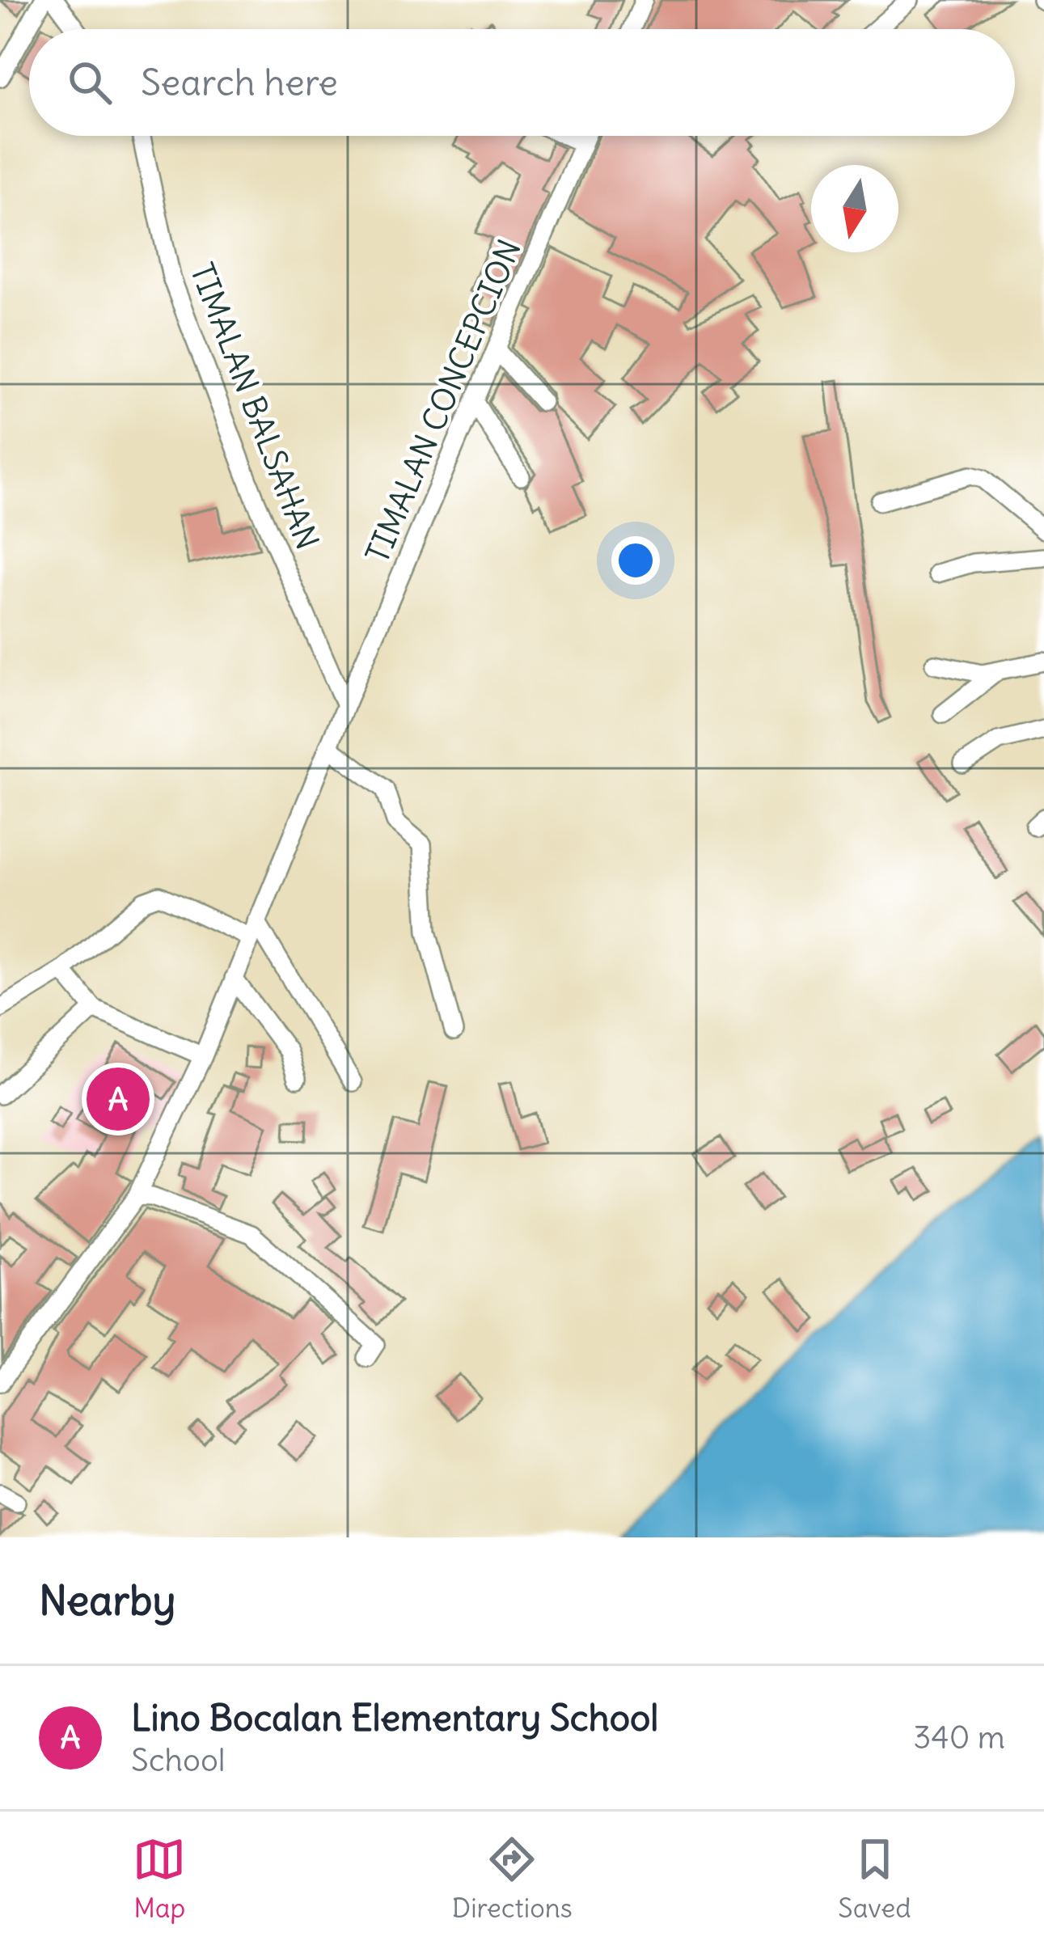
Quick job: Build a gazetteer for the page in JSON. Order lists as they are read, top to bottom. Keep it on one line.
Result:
{"streets":{"street":["TIMALAN CONCEPCION","TIMALAN BALSAHAN"]},"crossings":[["TIMALAN CONCEPCION","TIMALAN BALSAHAN"]],"north":"bottom","page":{"search":"Search here","pins":"A","heading":"Nearby","list":[{"mark":"A","name":"Lino Bocalan Elementary School","note":"School","value":"340 m"}],"nav":["Map","Directions","Saved"]}}
